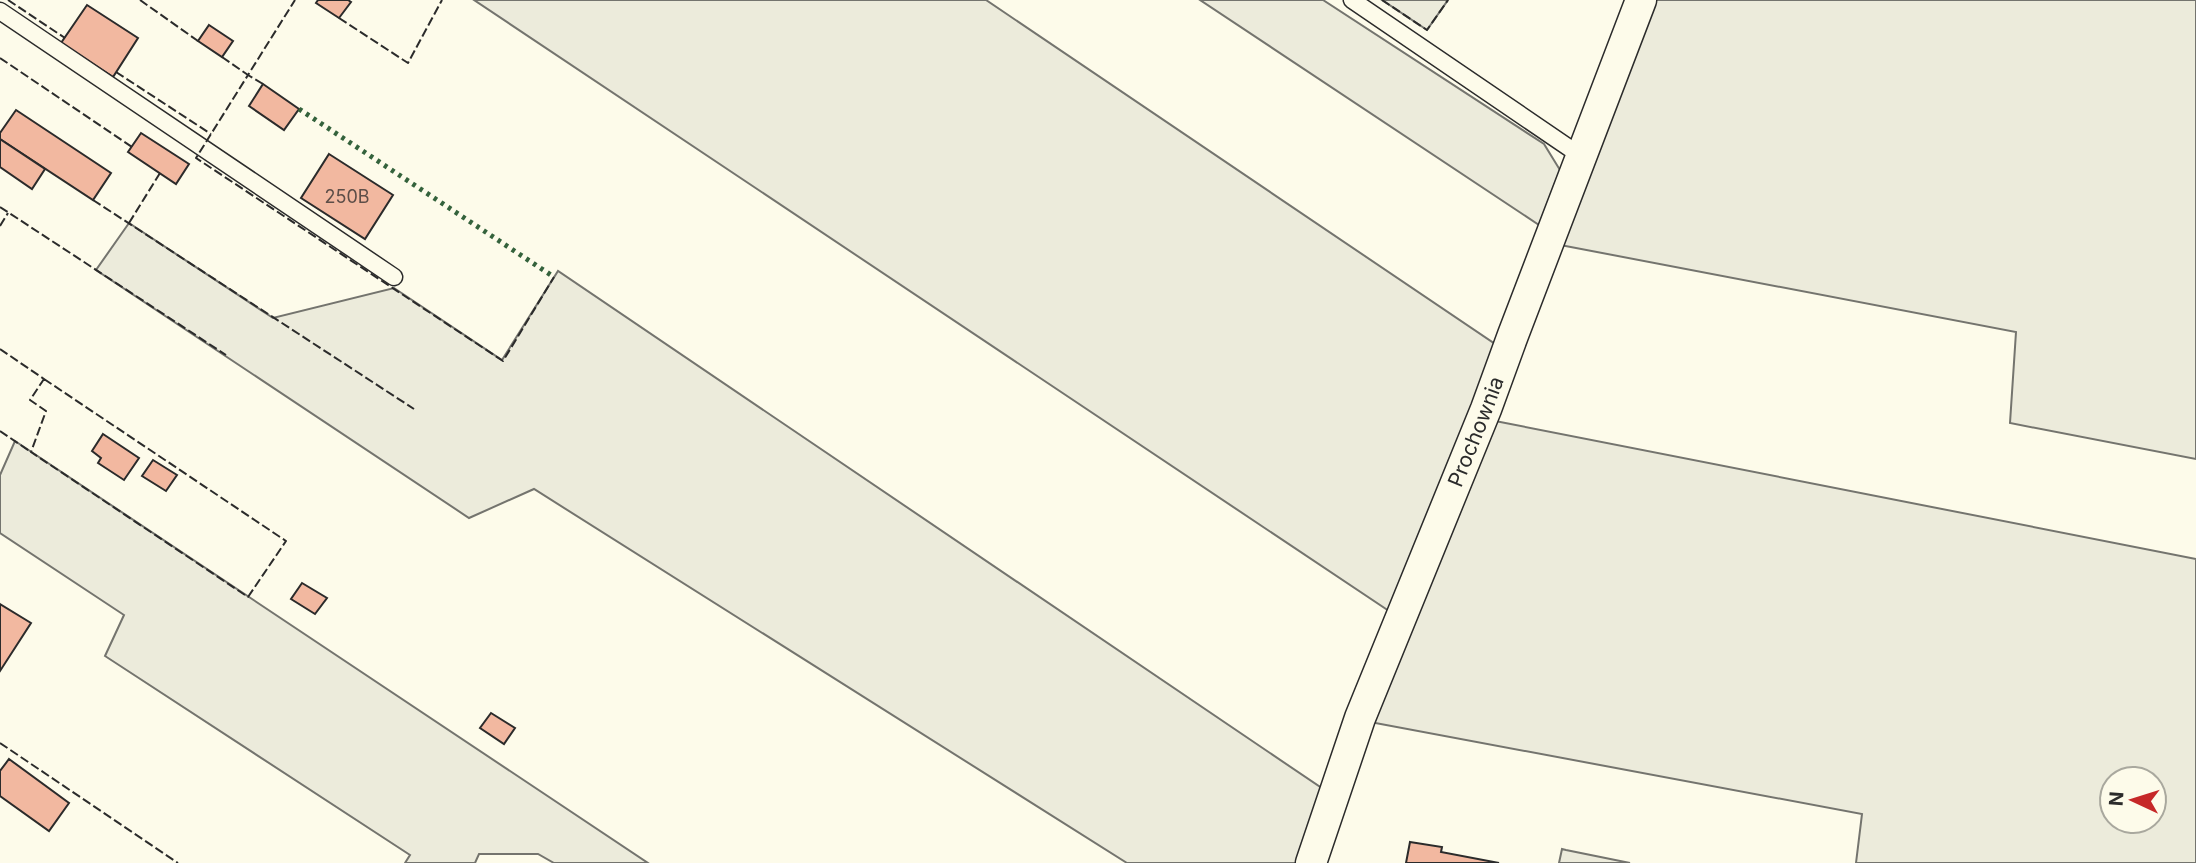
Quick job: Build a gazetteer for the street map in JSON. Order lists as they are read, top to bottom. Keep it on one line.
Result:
{"streets":{"street":["Prochownia"]},"house_numbers":["250B"],"north":"left"}
